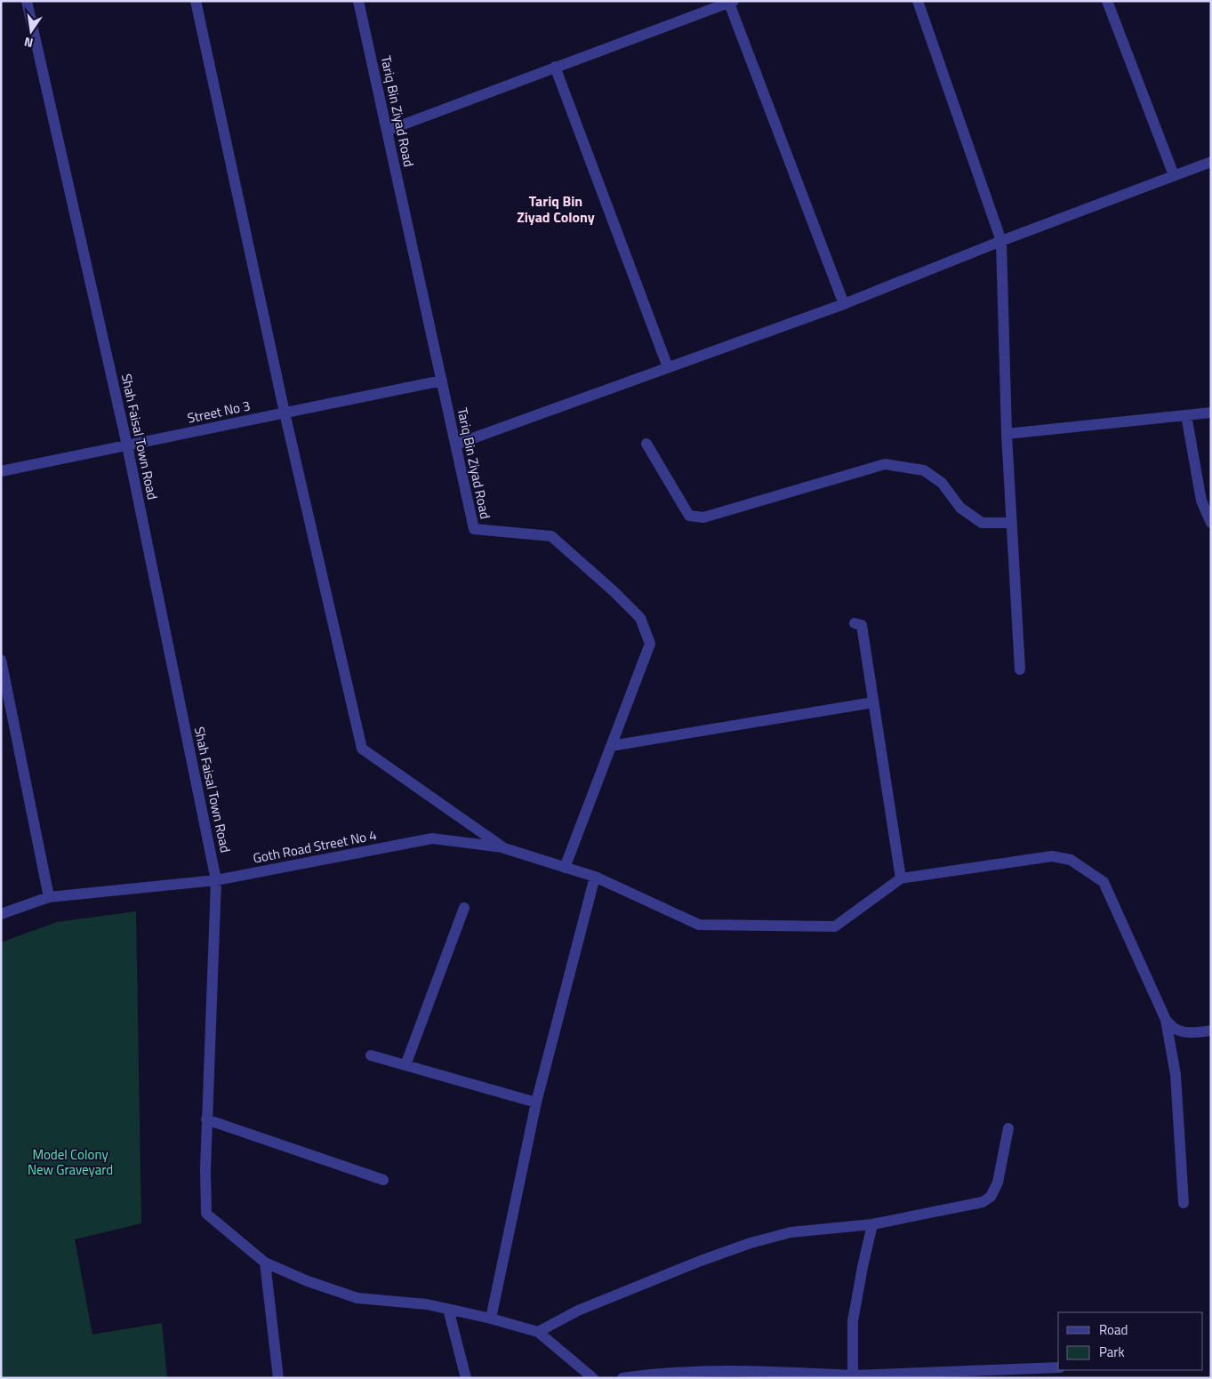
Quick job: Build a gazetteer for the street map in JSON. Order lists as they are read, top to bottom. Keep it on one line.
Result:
{"streets":{"street":["Tariq Bin Ziyad Road","Street No 3","Shah Faisal Town Road","Goth Road Street No 4"]},"crossings":[["Tariq Bin Ziyad Road","Street No 3"],["Street No 3","Shah Faisal Town Road"],["Shah Faisal Town Road","Goth Road Street No 4"]],"districts":["Tariq Bin Ziyad Colony"],"parks":["Model Colony New Graveyard"],"legend":["Road","Park"],"north":"bottom"}
